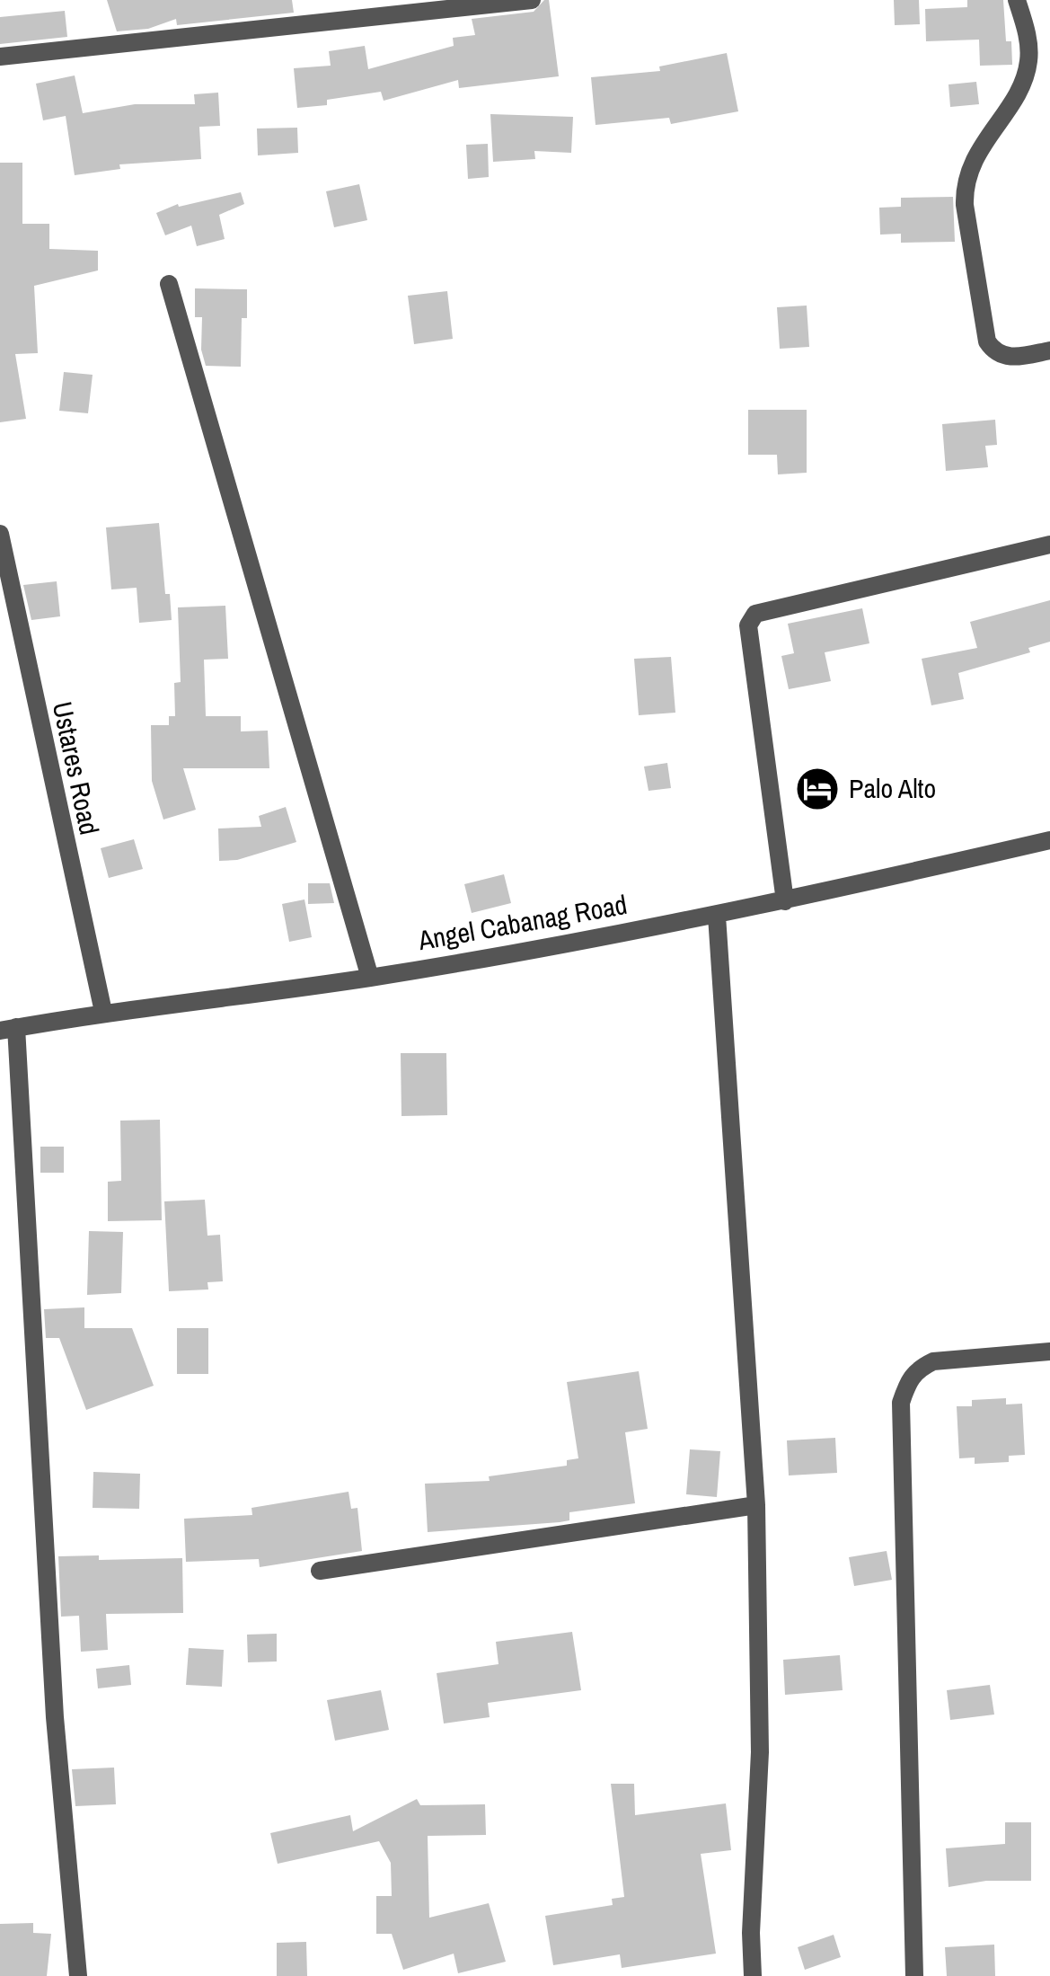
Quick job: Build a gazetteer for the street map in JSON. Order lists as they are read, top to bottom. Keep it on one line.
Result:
{"streets":{"street":["Ustares Road","Angel Cabanag Road"]},"crossings":[["Ustares Road","Angel Cabanag Road"]],"places":{"hotel":["Palo Alto"]}}
